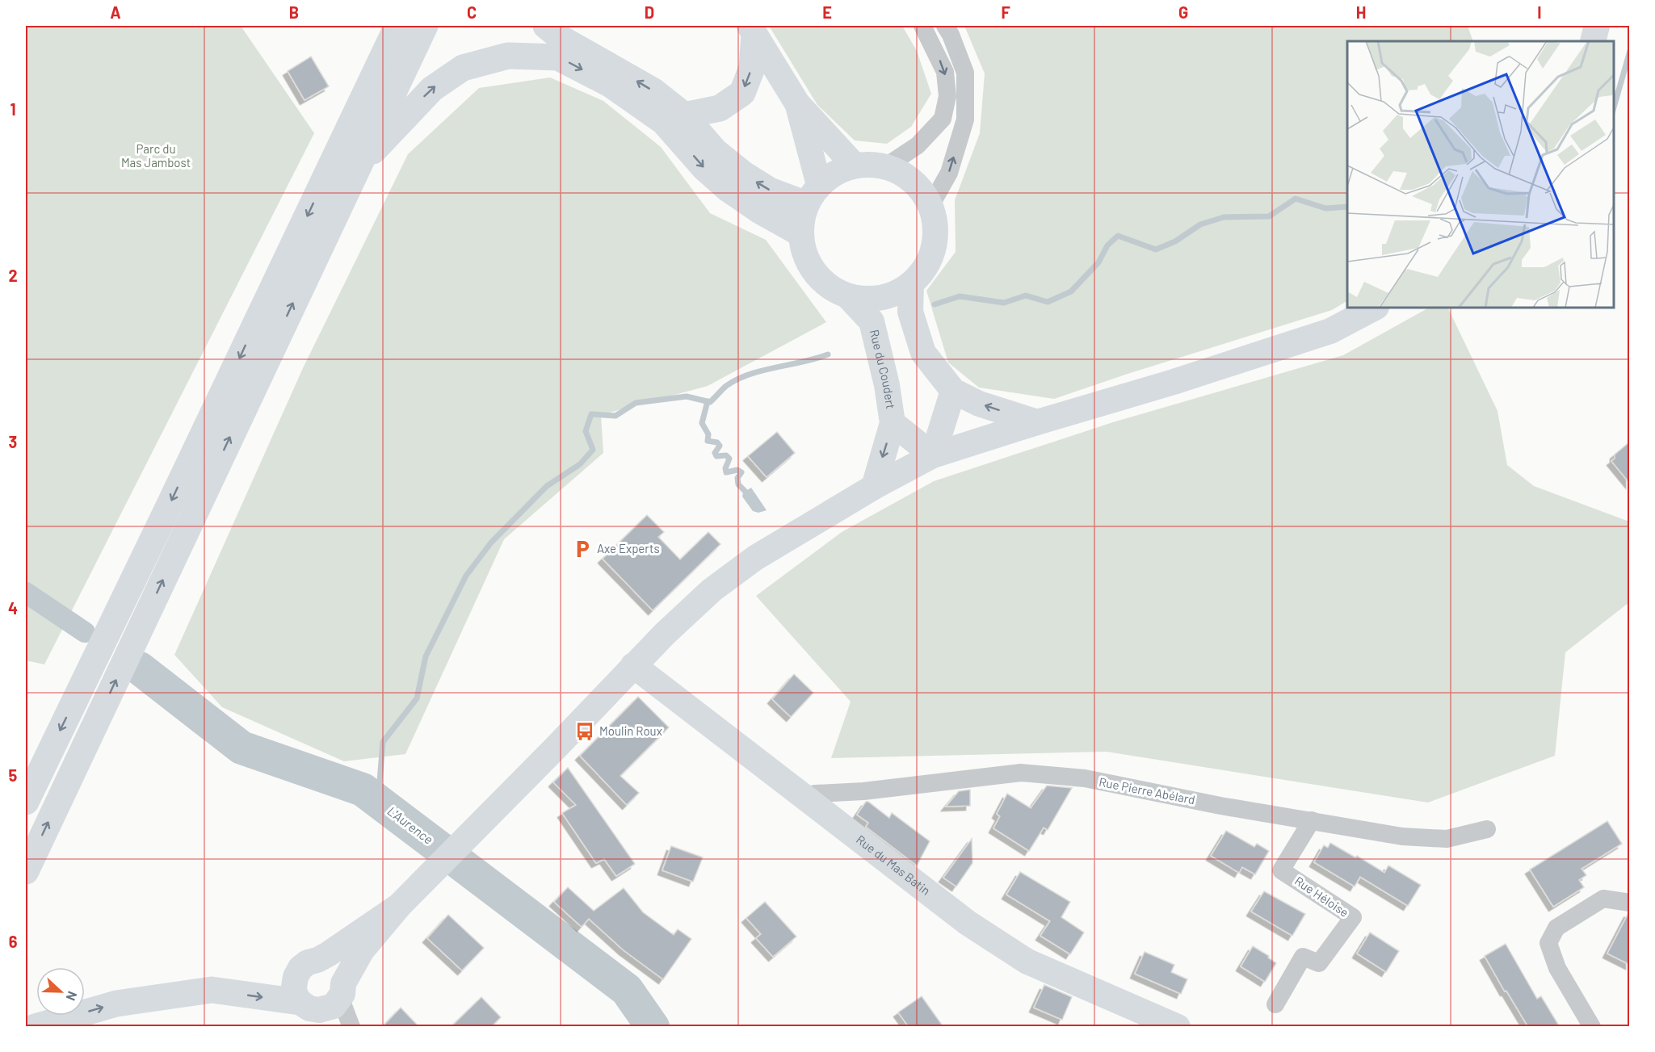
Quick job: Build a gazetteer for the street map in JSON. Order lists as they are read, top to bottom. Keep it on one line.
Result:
{"streets":{"street":["Rue du Coudert","Rue Pierre Abélard","Rue du Mas Batin","Rue Héloise"]},"crossings":[["Rue Pierre Abélard","Rue du Mas Batin"],["Rue Pierre Abélard","Rue Héloise"]],"water":["L'Aurence"],"parks":["Parc du Mas Jambost"],"places":{"parking":["Axe Experts"],"bus stop":["Moulin Roux"]},"north":"right","grid":{"columns":["A","B","C","D","E","F","G","H","I"],"rows":["1","2","3","4","5","6"]}}
